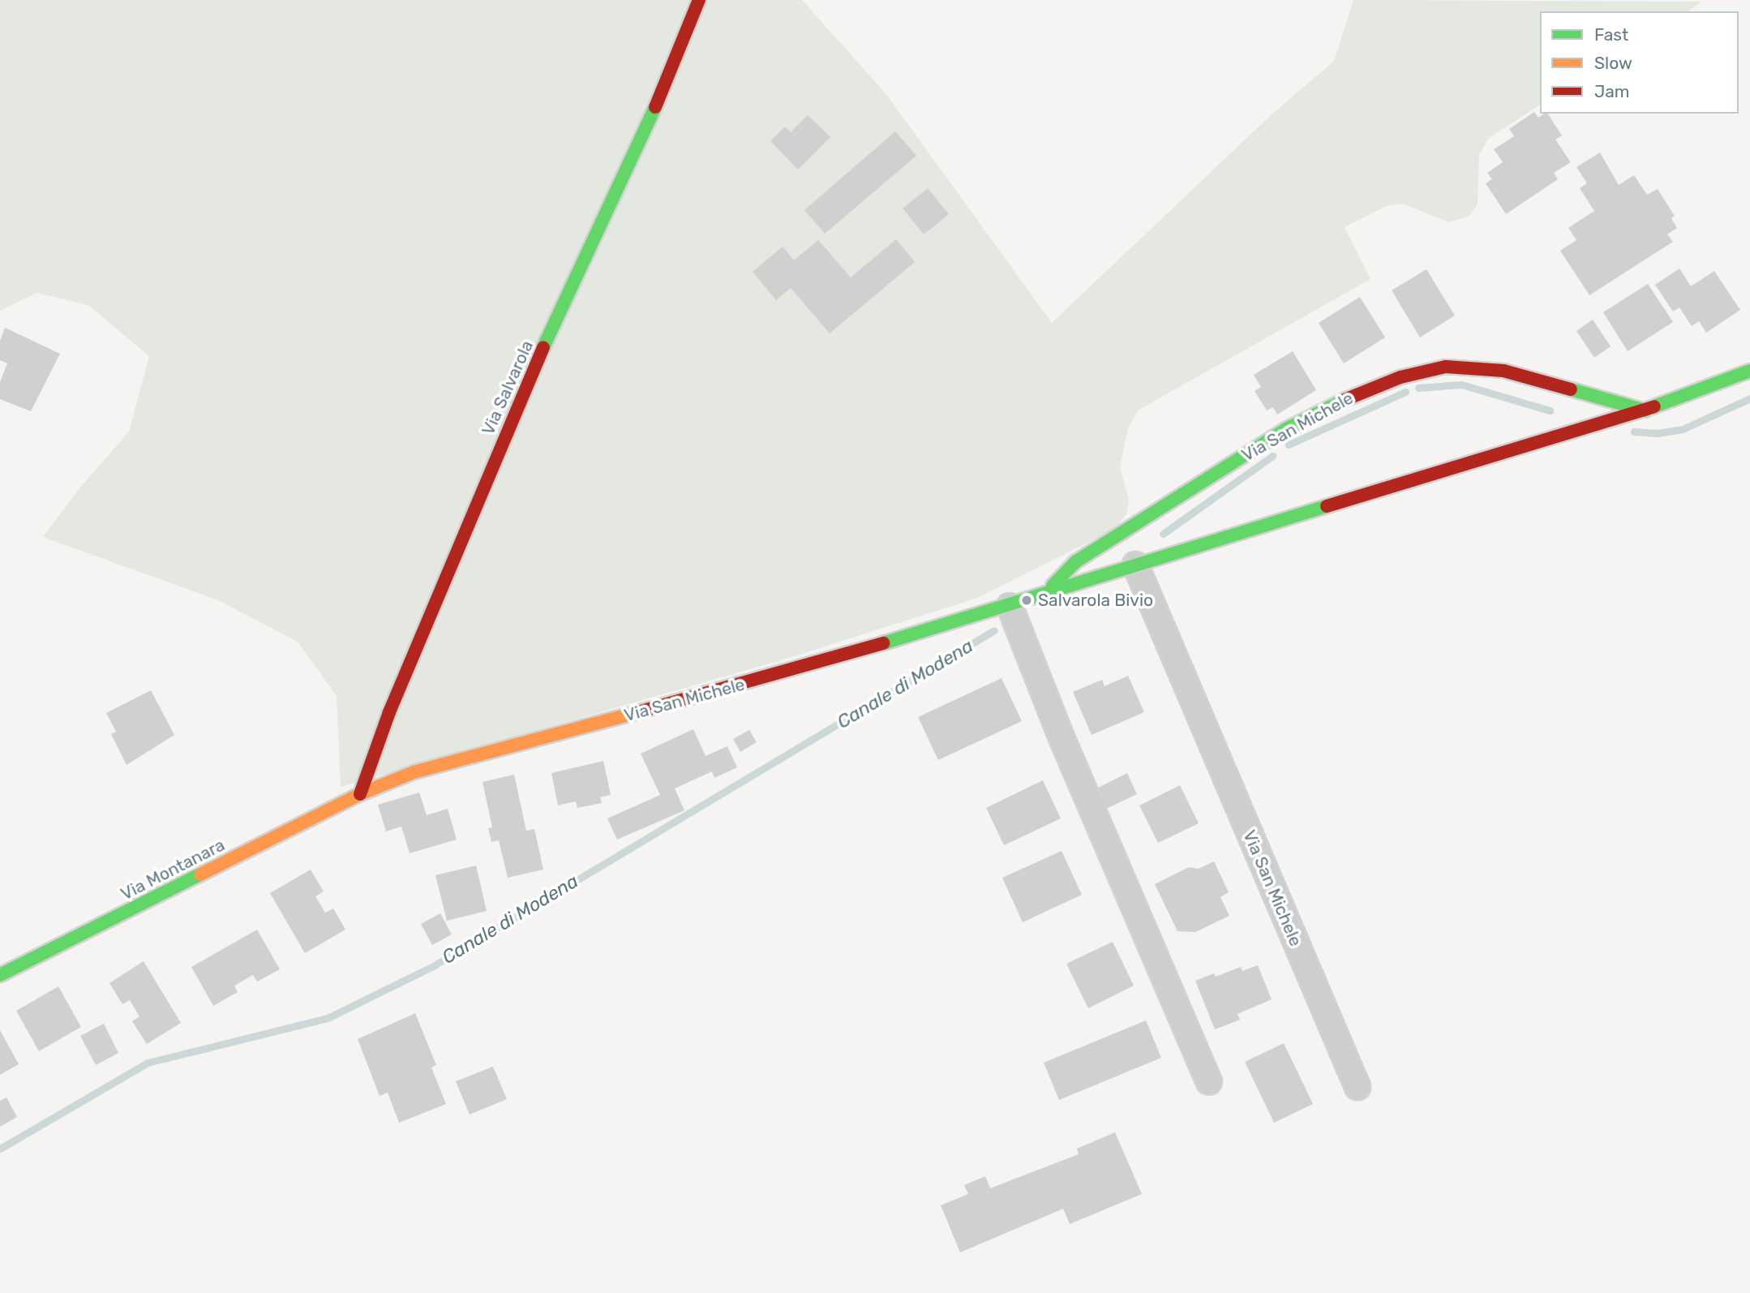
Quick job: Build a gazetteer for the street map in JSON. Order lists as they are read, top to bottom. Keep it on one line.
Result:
{"streets":{"main road":["Via Salvarola","Via San Michele","Via Montanara"]},"crossings":[["Via Salvarola","Via San Michele"],["Via Salvarola","Via Montanara"],["Via San Michele","Via Montanara"]],"water":["Canale di Modena"],"places":["Salvarola Bivio"],"legend":["Fast","Slow","Jam"]}
